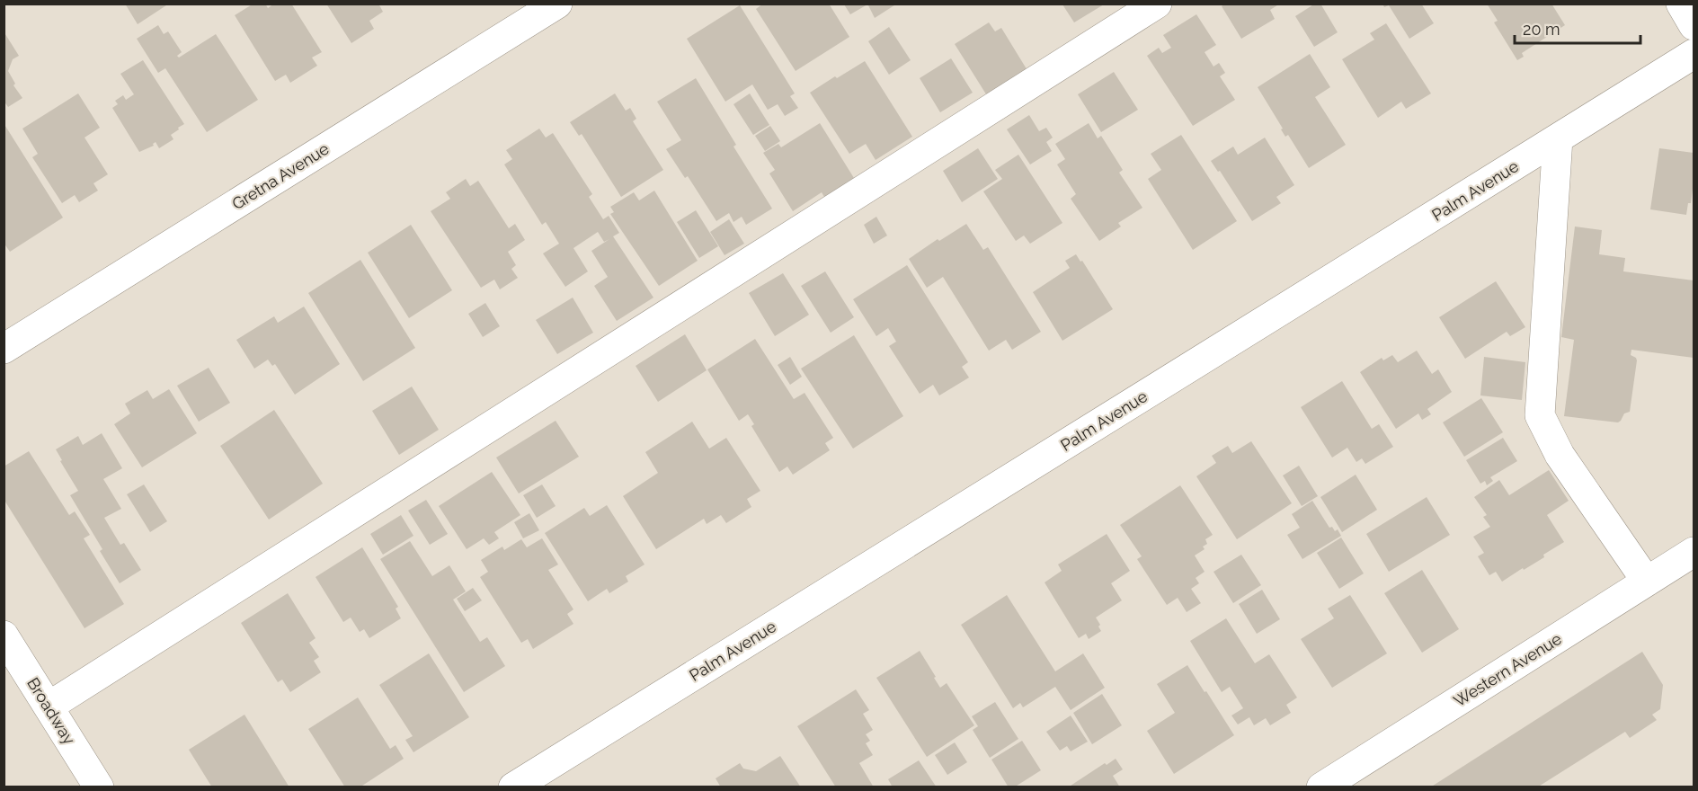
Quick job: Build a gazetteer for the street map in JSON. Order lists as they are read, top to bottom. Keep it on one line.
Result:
{"streets":{"street":["Gretna Avenue","Palm Avenue","Western Avenue","Broadway"]},"scale_bar":"20 m"}
